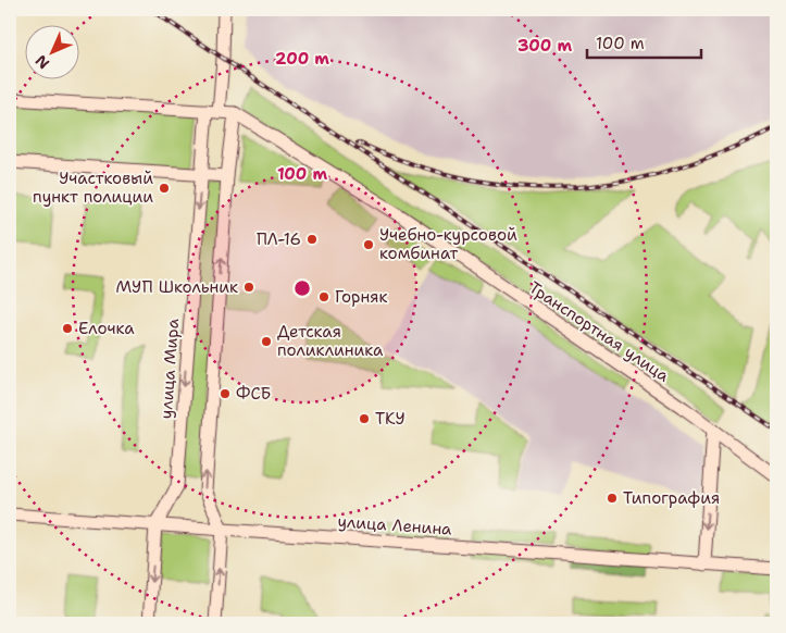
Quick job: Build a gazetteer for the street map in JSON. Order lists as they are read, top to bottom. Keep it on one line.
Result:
{"streets":{"main road":["Транспортная улица","улица Мира","улица Ленина"]},"crossings":[["улица Мира","улица Ленина"]],"places":["Участковый пункт полиции","ПЛ-16","Учебно-курсовой комбинат","МУП Школьник","Горняк","Елочка","Детская поликлиника","ФСБ","ТКУ","Типография"],"scale_bar":"100 m","north":"bottom left","rings":["300 m","200 m","100 m"]}
